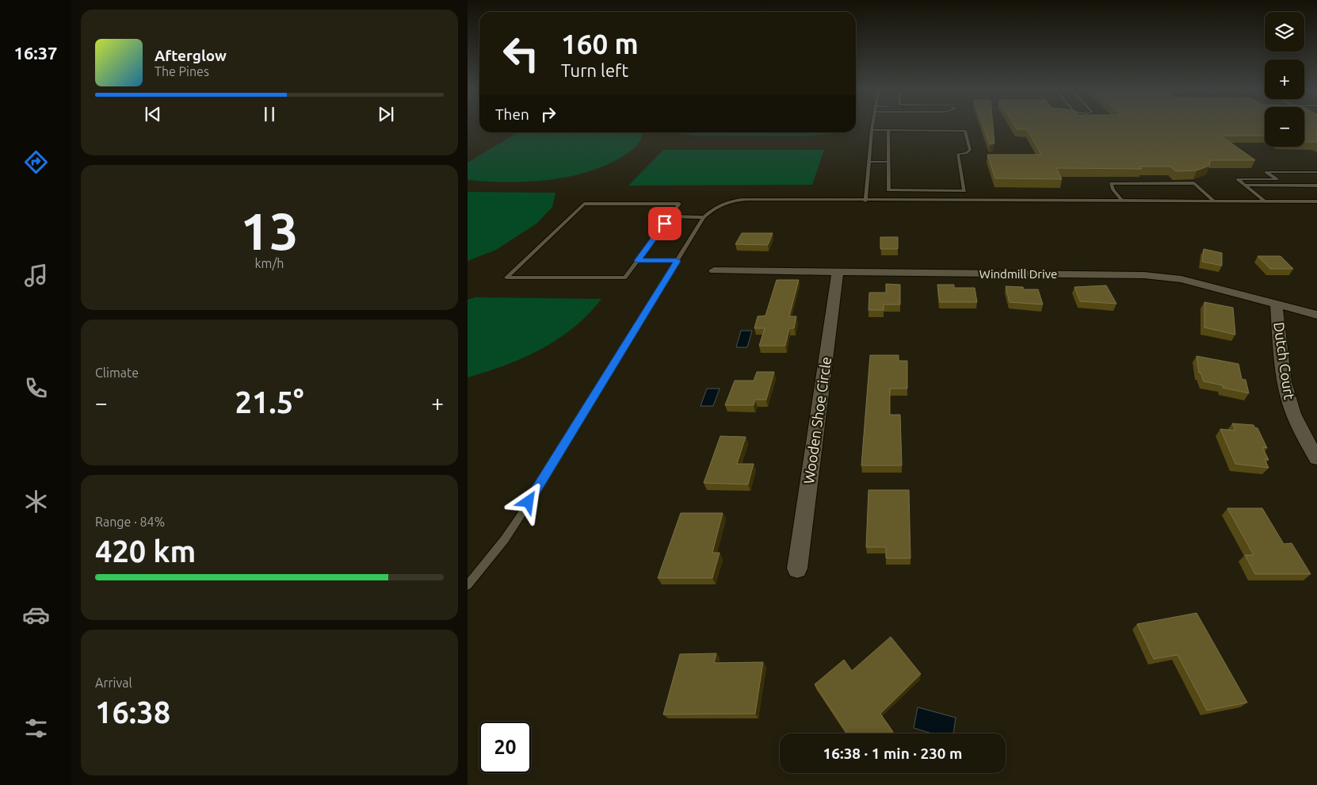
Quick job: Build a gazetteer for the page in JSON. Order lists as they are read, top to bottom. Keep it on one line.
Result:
{"streets":{"street":["Windmill Drive","Dutch Court","Wooden Shoe Circle"]},"crossings":[["Windmill Drive","Dutch Court"],["Windmill Drive","Wooden Shoe Circle"]],"page":{"tabs":"16:37","map_buttons":["+","−"],"turn":["160 m","Turn left"],"song":["Afterglow","The Pines"],"then":"Then","tile":[["13","km/h"],"Climate",["Range · 84%","420 km"],["Arrival","16:38"]],"heat":["−","21.5°","+"],"limit":"20","trip":"16:38 · 1 min · 230 m"}}
